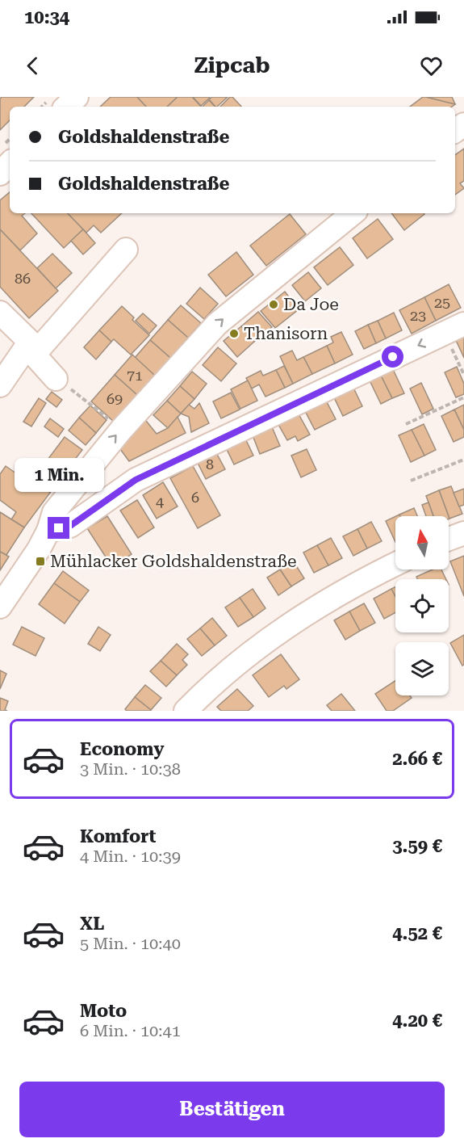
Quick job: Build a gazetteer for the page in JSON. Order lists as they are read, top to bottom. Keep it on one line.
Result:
{"places":{"other":["Da Joe","Thanisorn"],"transit":["Mühlacker Goldshaldenstraße"]},"house_numbers":["86","25","23","71","69","8","6","4"],"north":"top","page":{"status":"10:34","header":"Zipcab","banner":["Goldshaldenstraße","Goldshaldenstraße"],"bubble":"1 Min.","list":[{"name":"Economy","note":"3 Min. · 10:38","value":"2.66 €"},{"name":"Komfort","note":"4 Min. · 10:39","value":"3.59 €"},{"name":"XL","note":"5 Min. · 10:40","value":"4.52 €"},{"name":"Moto","note":"6 Min. · 10:41","value":"4.20 €"}],"buttons":"Bestätigen"}}
